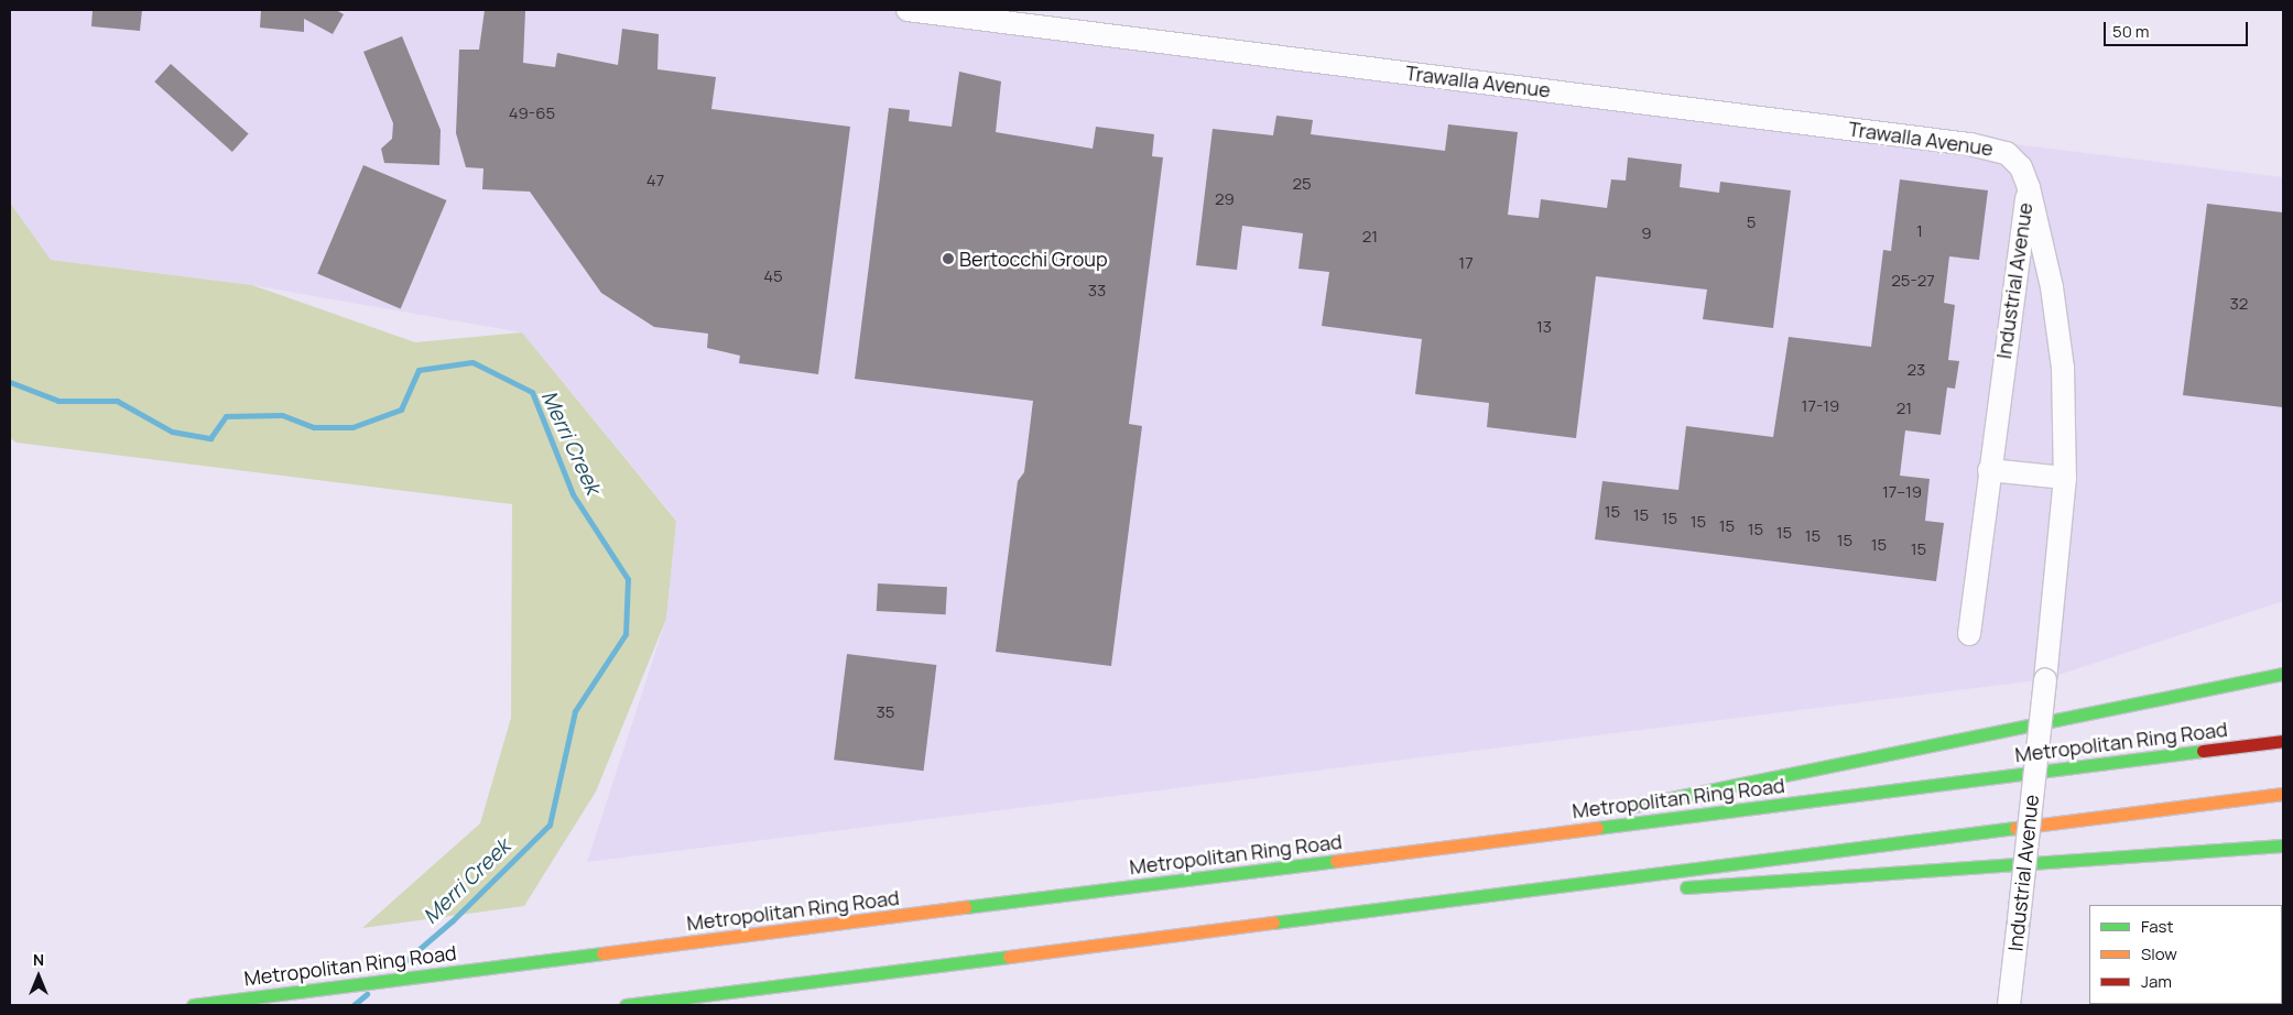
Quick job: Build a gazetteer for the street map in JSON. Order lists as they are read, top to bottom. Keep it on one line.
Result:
{"streets":{"highway":["Metropolitan Ring Road"],"street":["Trawalla Avenue","Industrial Avenue"]},"crossings":[["Trawalla Avenue","Industrial Avenue"]],"water":["Merri Creek"],"places":["Bertocchi Group"],"house_numbers":["49-65","47","25","29","5","1","9","21","17","45","25-27","33","32","13","23","17-19","21","17–19","15","15","15","15","15","15","15","15","15","15","15","35"],"legend":["Fast","Slow","Jam"],"scale_bar":"50 m","north":"top"}
